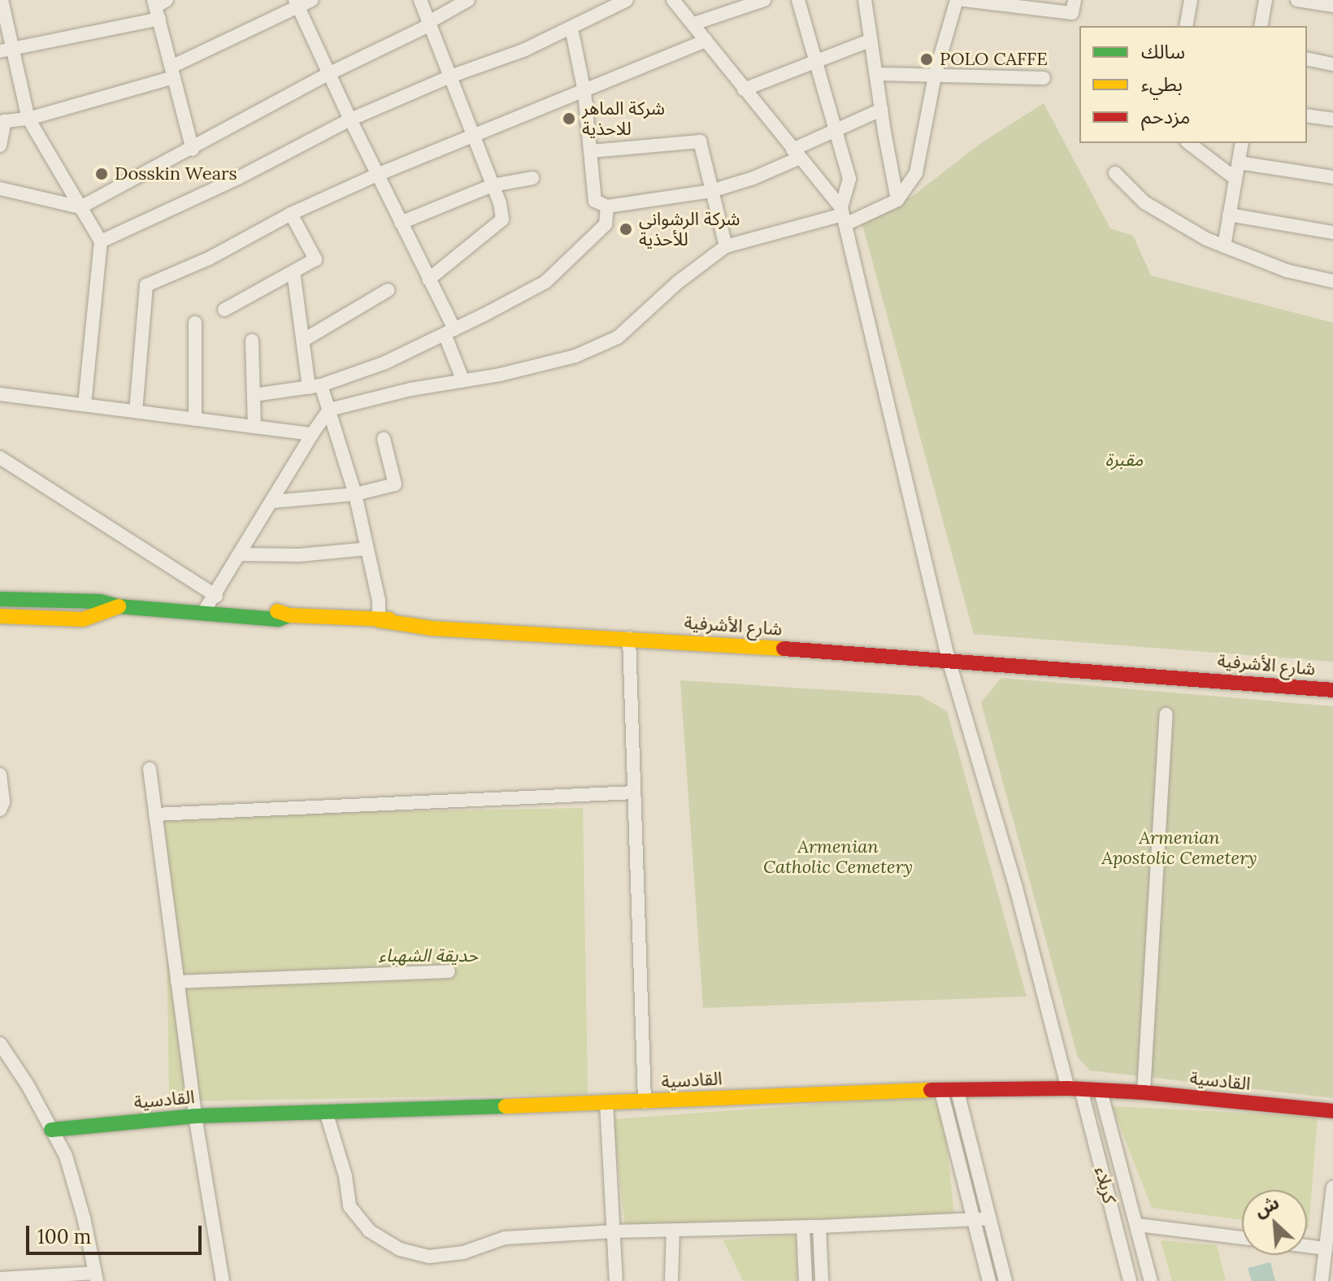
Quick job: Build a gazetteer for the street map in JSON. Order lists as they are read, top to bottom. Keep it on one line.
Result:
{"streets":{"street":["شارع الأشرفية","القادسية","كربلاء"]},"crossings":[["شارع الأشرفية","كربلاء"],["القادسية","كربلاء"]],"parks":["مقبرة","Armenian Apostolic Cemetery","Armenian Catholic Cemetery","حديقة الشهباء"],"places":["POLO CAFFE","شركة الماهر للاحذية","Dosskin Wears","شركة الرشواني للأحذية"],"legend":["سالك","بطيء","مزدحم"],"scale_bar":"100 m","north":"top left"}
